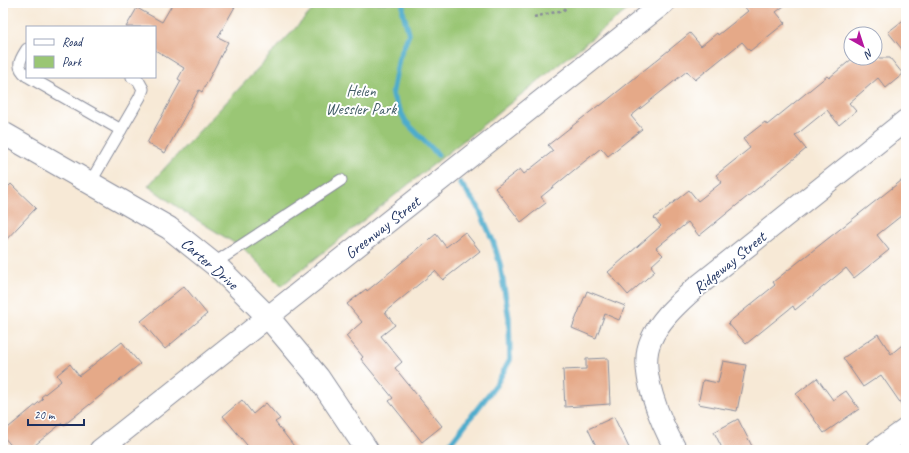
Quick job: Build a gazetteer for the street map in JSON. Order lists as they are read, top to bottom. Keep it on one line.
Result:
{"streets":{"street":["Greenway Street","Ridgeway Street","Carter Drive"]},"crossings":[["Greenway Street","Carter Drive"]],"parks":["Helen Wessler Park"],"legend":["Road","Park"],"scale_bar":"20 m","north":"bottom right"}
